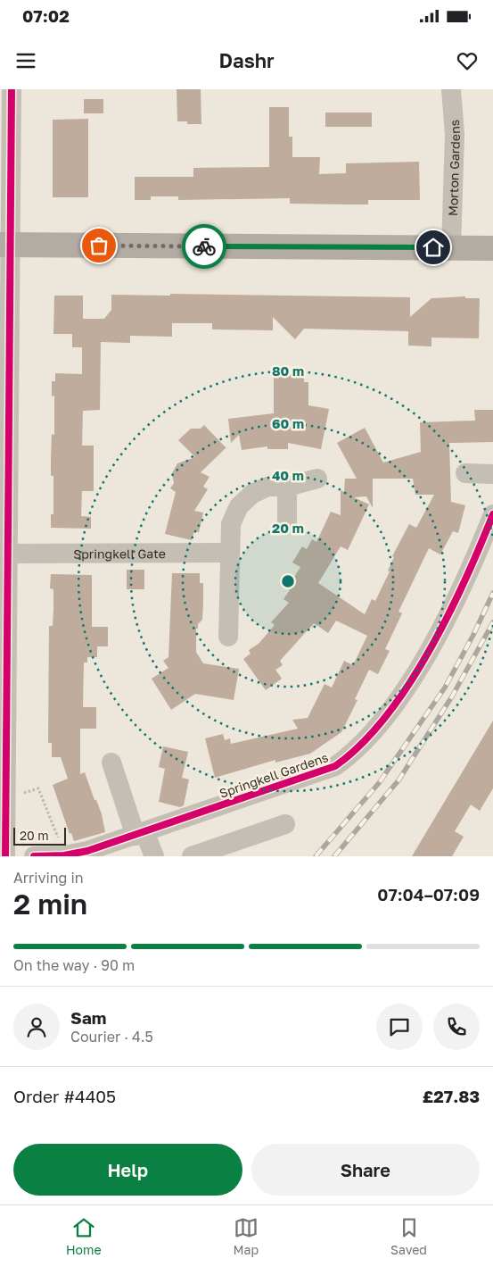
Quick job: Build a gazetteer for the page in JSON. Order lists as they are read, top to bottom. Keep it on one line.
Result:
{"streets":{"street":["Morton Gardens","Springkell Gate","Springkell Gardens"]},"scale_bar":"20 m","page":{"status":"07:02","header":"Dashr","scale":"20 m","heading":["2 min","Arriving in","07:04–07:09"],"panel":["Sam","Courier · 4.5","Order #4405","£27.83"],"bar":"On the way · 90 m","buttons":["Help","Share"],"tabs":["Home","Map","Saved"]},"rings":["80 m","60 m","40 m","20 m"]}
